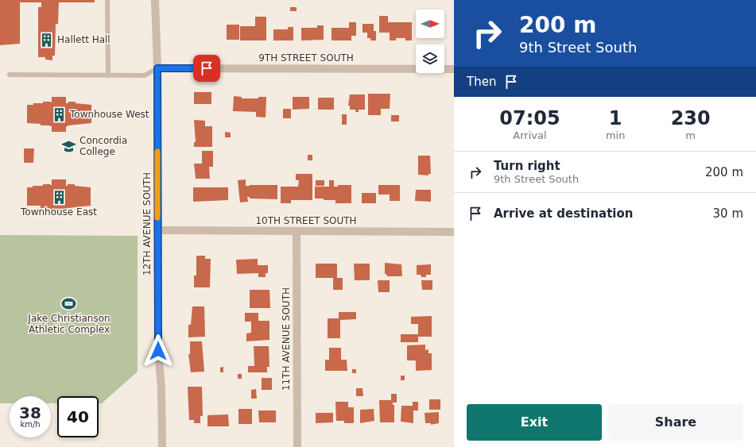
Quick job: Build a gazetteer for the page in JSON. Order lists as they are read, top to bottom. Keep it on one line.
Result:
{"streets":{"street":["9TH STREET SOUTH","10TH STREET SOUTH","12TH AVENUE SOUTH","11TH AVENUE SOUTH"]},"crossings":[["9TH STREET SOUTH","12TH AVENUE SOUTH"],["10TH STREET SOUTH","12TH AVENUE SOUTH"],["10TH STREET SOUTH","11TH AVENUE SOUTH"]],"places":{"building":["Hallett Hall","Townhouse West","Townhouse East"],"school or university":["Concordia College"],"sports":["Jake Christianson Athletic Complex"]},"north":"right","page":{"turn":["200 m","9th Street South"],"then":"Then","eta":["07:05","Arrival","1","min","230","m"],"list":[{"name":"Turn right","note":"9th Street South","value":"200 m"},{"name":"Arrive at destination","value":"30 m"}],"speed":"38 km/h","limit":"40","buttons":["Exit","Share"]}}
